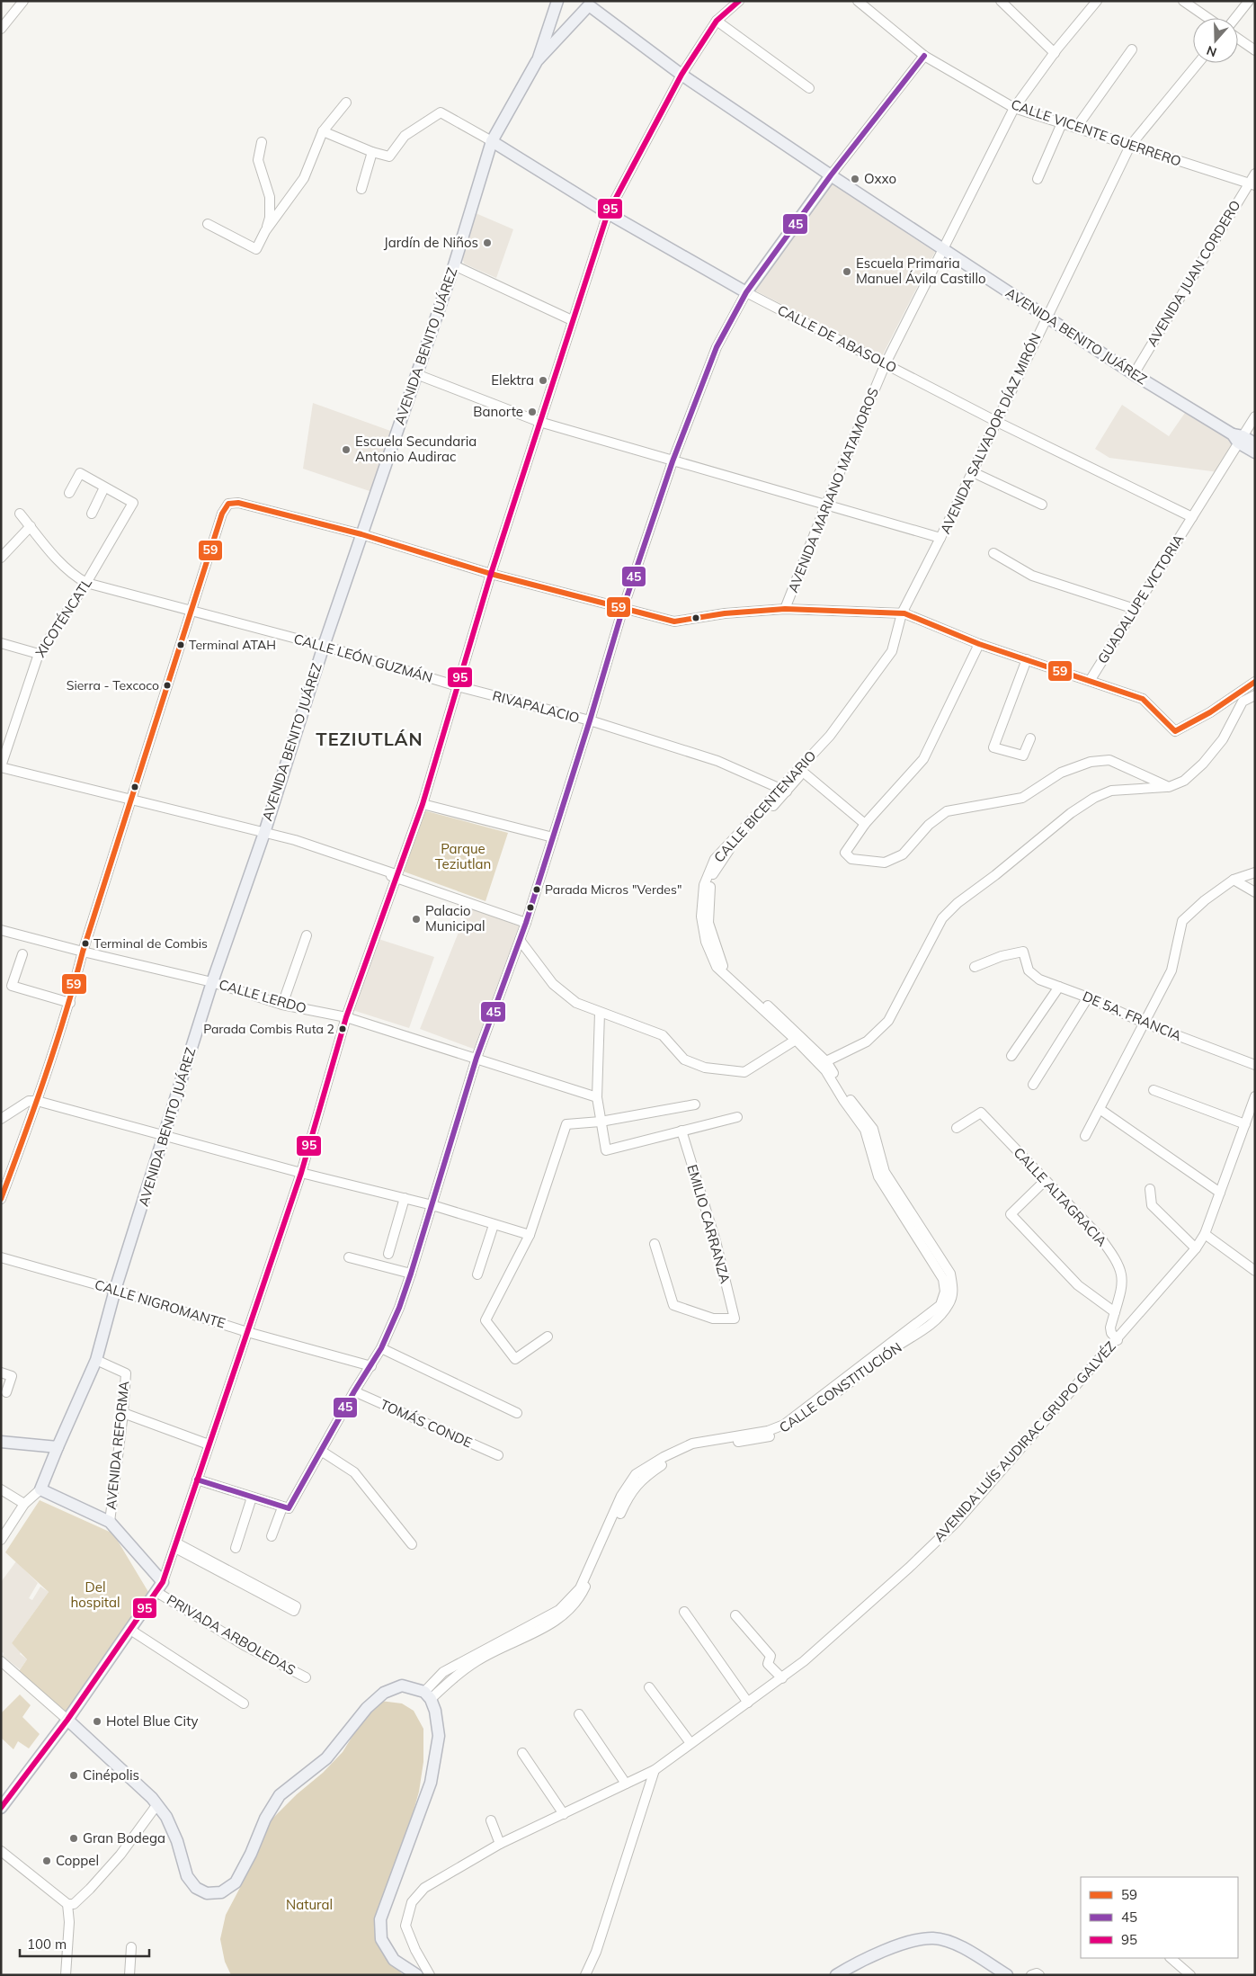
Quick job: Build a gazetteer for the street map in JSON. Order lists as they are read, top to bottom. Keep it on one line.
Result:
{"streets":{"main road":["AVENIDA BENITO JUÁREZ","CALLE DE ABASOLO","AVENIDA REFORMA"],"street":["CALLE VICENTE GUERRERO","AVENIDA JUAN CORDERO","AVENIDA SALVADOR DÍAZ MIRÓN","AVENIDA MARIANO MATAMOROS","GUADALUPE VICTORIA","XICOTÉNCATL","CALLE LEÓN GUZMÁN","RIVAPALACIO","CALLE BICENTENARIO","CALLE LERDO","DE 5A. FRANCIA","CALLE ALTAGRACIA","EMILIO CARRANZA","CALLE NIGROMANTE","CALLE CONSTITUCIÓN","TOMÁS CONDE","AVENIDA LUÍS AUDIRAC GRUPO GALVÉZ","PRIVADA ARBOLEDAS"]},"crossings":[["CALLE VICENTE GUERRERO","AVENIDA JUAN CORDERO"],["CALLE VICENTE GUERRERO","AVENIDA SALVADOR DÍAZ MIRÓN"],["CALLE VICENTE GUERRERO","AVENIDA MARIANO MATAMOROS"],["AVENIDA JUAN CORDERO","AVENIDA BENITO JUÁREZ"],["AVENIDA BENITO JUÁREZ","CALLE DE ABASOLO"],["AVENIDA BENITO JUÁREZ","AVENIDA SALVADOR DÍAZ MIRÓN"],["AVENIDA BENITO JUÁREZ","AVENIDA MARIANO MATAMOROS"],["AVENIDA BENITO JUÁREZ","GUADALUPE VICTORIA"],["AVENIDA BENITO JUÁREZ","CALLE LEÓN GUZMÁN"],["AVENIDA BENITO JUÁREZ","CALLE LERDO"],["AVENIDA BENITO JUÁREZ","CALLE NIGROMANTE"],["AVENIDA BENITO JUÁREZ","AVENIDA REFORMA"],["CALLE DE ABASOLO","AVENIDA SALVADOR DÍAZ MIRÓN"],["CALLE DE ABASOLO","AVENIDA MARIANO MATAMOROS"],["CALLE DE ABASOLO","GUADALUPE VICTORIA"],["AVENIDA SALVADOR DÍAZ MIRÓN","CALLE BICENTENARIO"],["XICOTÉNCATL","CALLE LEÓN GUZMÁN"],["CALLE LEÓN GUZMÁN","RIVAPALACIO"],["RIVAPALACIO","CALLE BICENTENARIO"],["CALLE BICENTENARIO","CALLE CONSTITUCIÓN"],["CALLE ALTAGRACIA","AVENIDA LUÍS AUDIRAC GRUPO GALVÉZ"]],"districts":["TEZIUTLÁN"],"parks":["Parque Teziutlan","Del hospital","Natural"],"places":["Oxxo","Jardín de Niños","Escuela Primaria Manuel Ávila Castillo","Elektra","Banorte","Escuela Secundaria Antonio Audirac","Terminal ATAH","Sierra - Texcoco","Parada Micros \"Verdes\"","Palacio Municipal","Terminal de Combis","Parada Combis Ruta 2","Hotel Blue City","Cinépolis","Gran Bodega","Coppel"],"lines":["transit line 95","transit line 45","transit line 59"],"legend":["59","45","95"],"scale_bar":"100 m","north":"bottom"}
